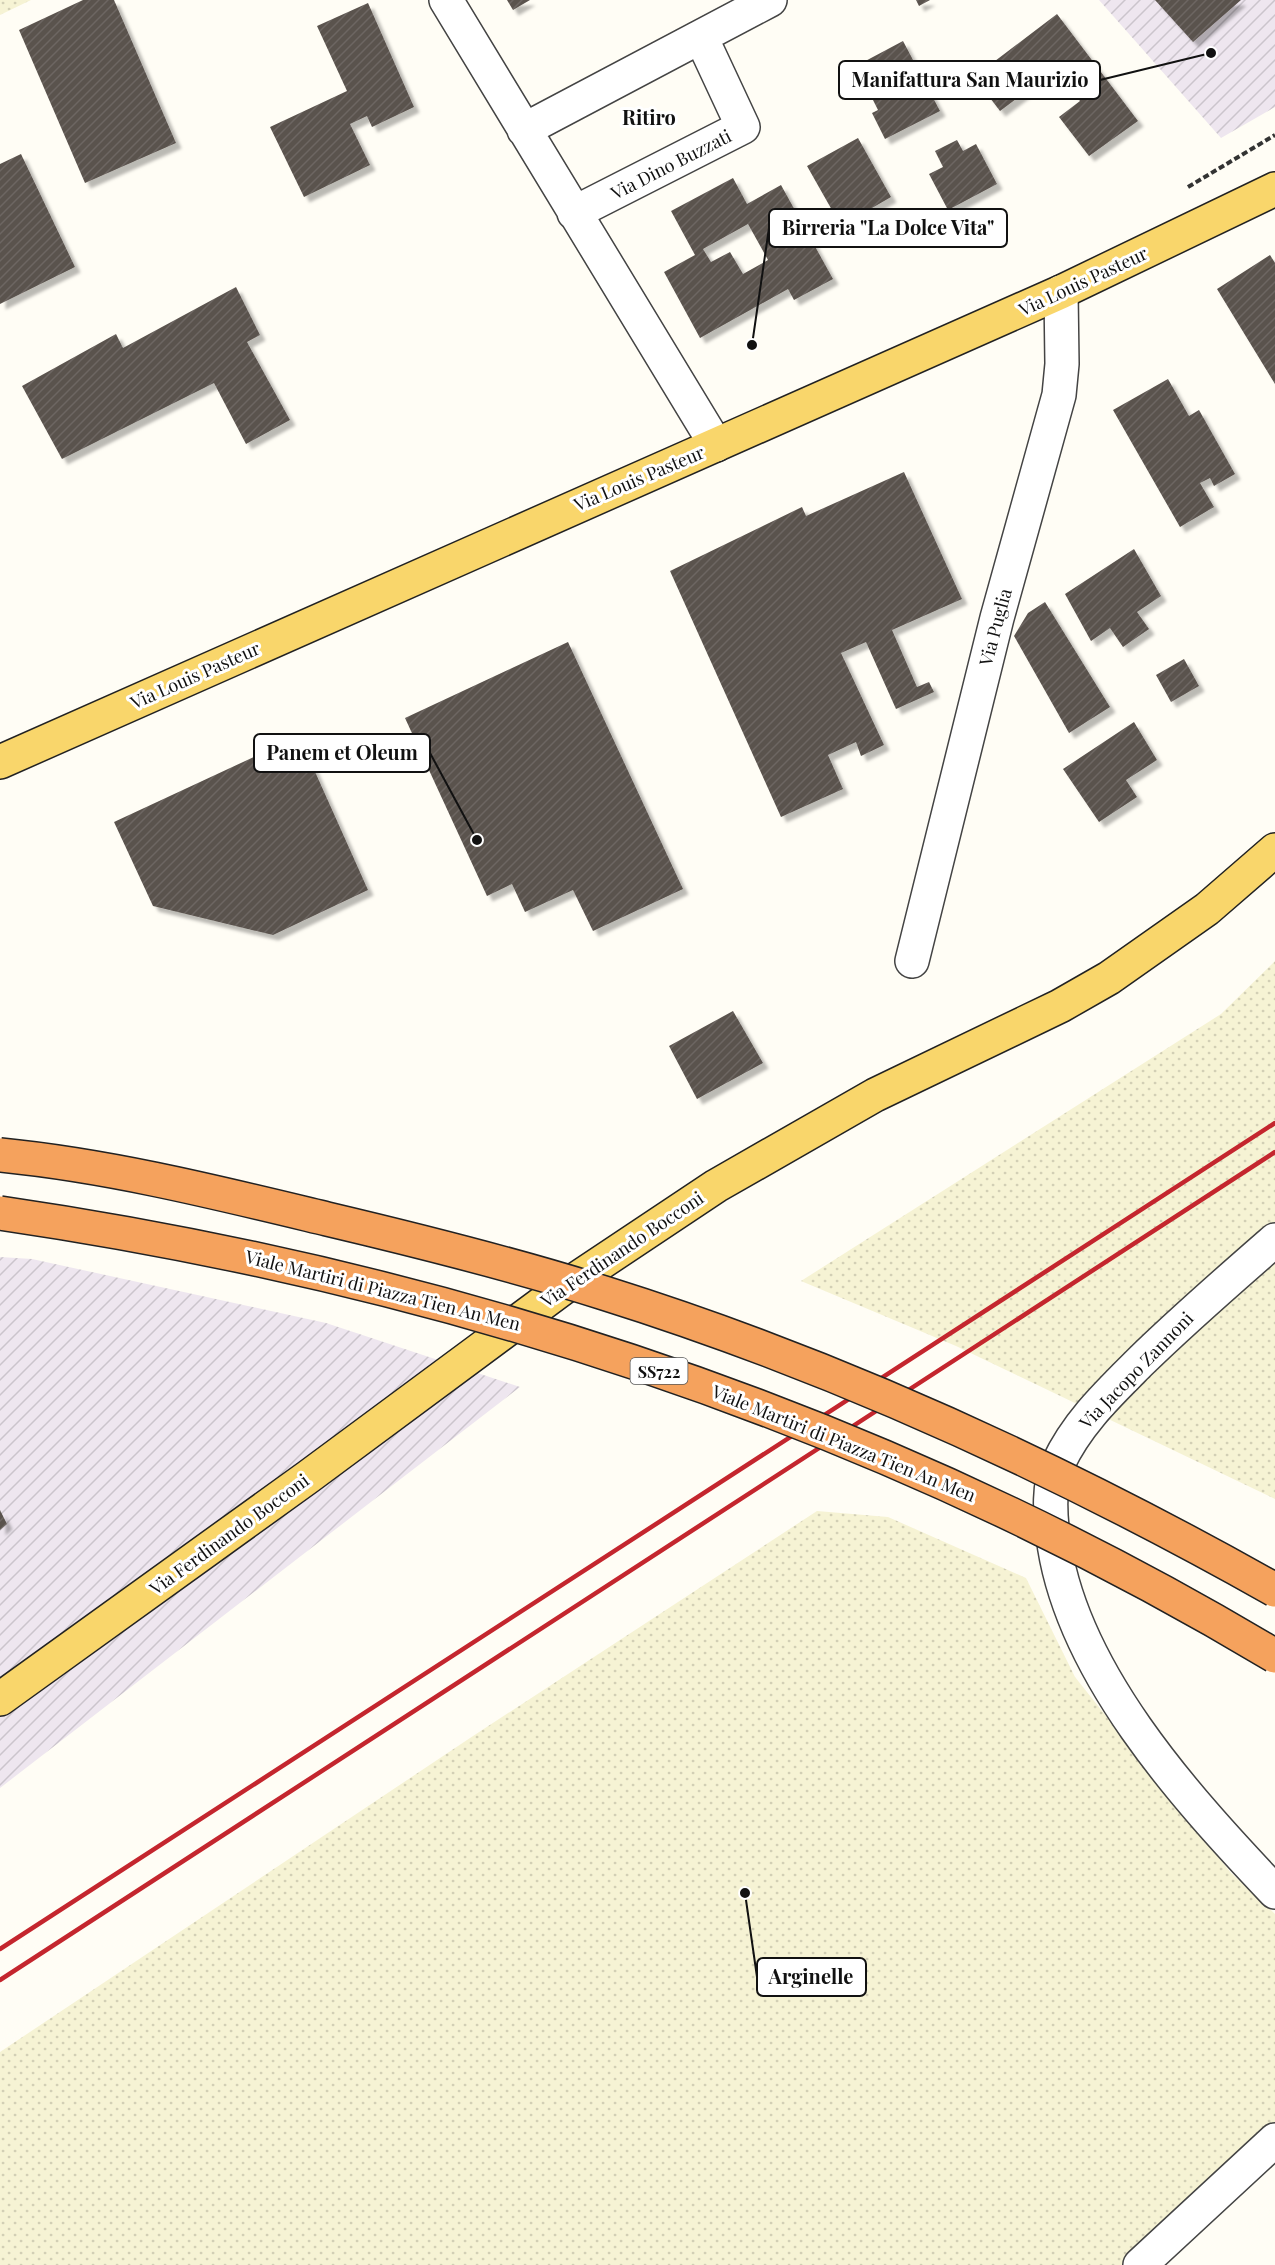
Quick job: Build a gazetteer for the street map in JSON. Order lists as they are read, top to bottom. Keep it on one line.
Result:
{"streets":{"highway":["Viale Martiri di Piazza Tien An Men","SS722"],"main road":["Via Louis Pasteur","Via Ferdinando Bocconi"],"street":["Via Dino Buzzati","Via Puglia","Via Jacopo Zannoni"]},"crossings":[["Via Louis Pasteur","Via Puglia"]],"districts":["Ritiro"],"places":["Manifattura San Maurizio","Birreria \"La Dolce Vita\"","Panem et Oleum","Arginelle"]}
